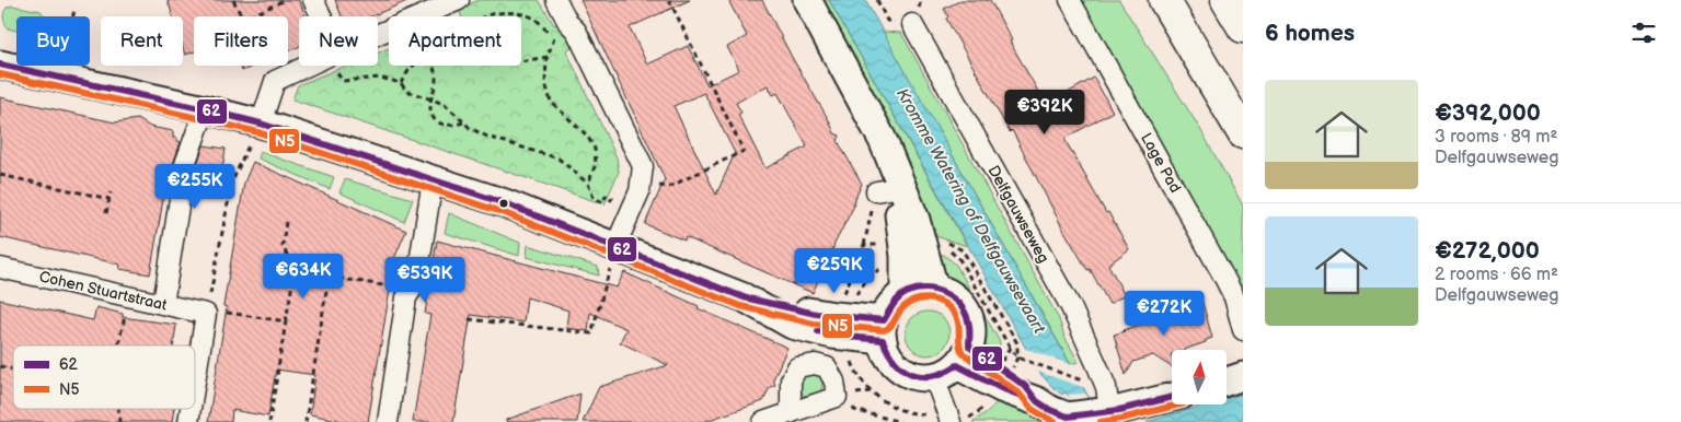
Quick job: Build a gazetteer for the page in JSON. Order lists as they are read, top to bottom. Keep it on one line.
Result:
{"streets":{"street":["Lage Pad","Delfgauwseweg","Cohen Stuartstraat"]},"water":["Kromme Watering of Delfgauwsevaart"],"lines":["transit line 62","transit line N5"],"legend":["62","N5"],"north":"top","page":{"heading":"6 homes","chip":["Buy","Rent","Filters","New","Apartment"],"list":[{"name":"€392,000","note":"3 rooms · 89 m² · Delfgauwseweg"},{"name":"€272,000","note":"2 rooms · 66 m² · Delfgauwseweg"}],"price":["€392K","€255K","€259K","€634K","€539K","€272K"]}}
